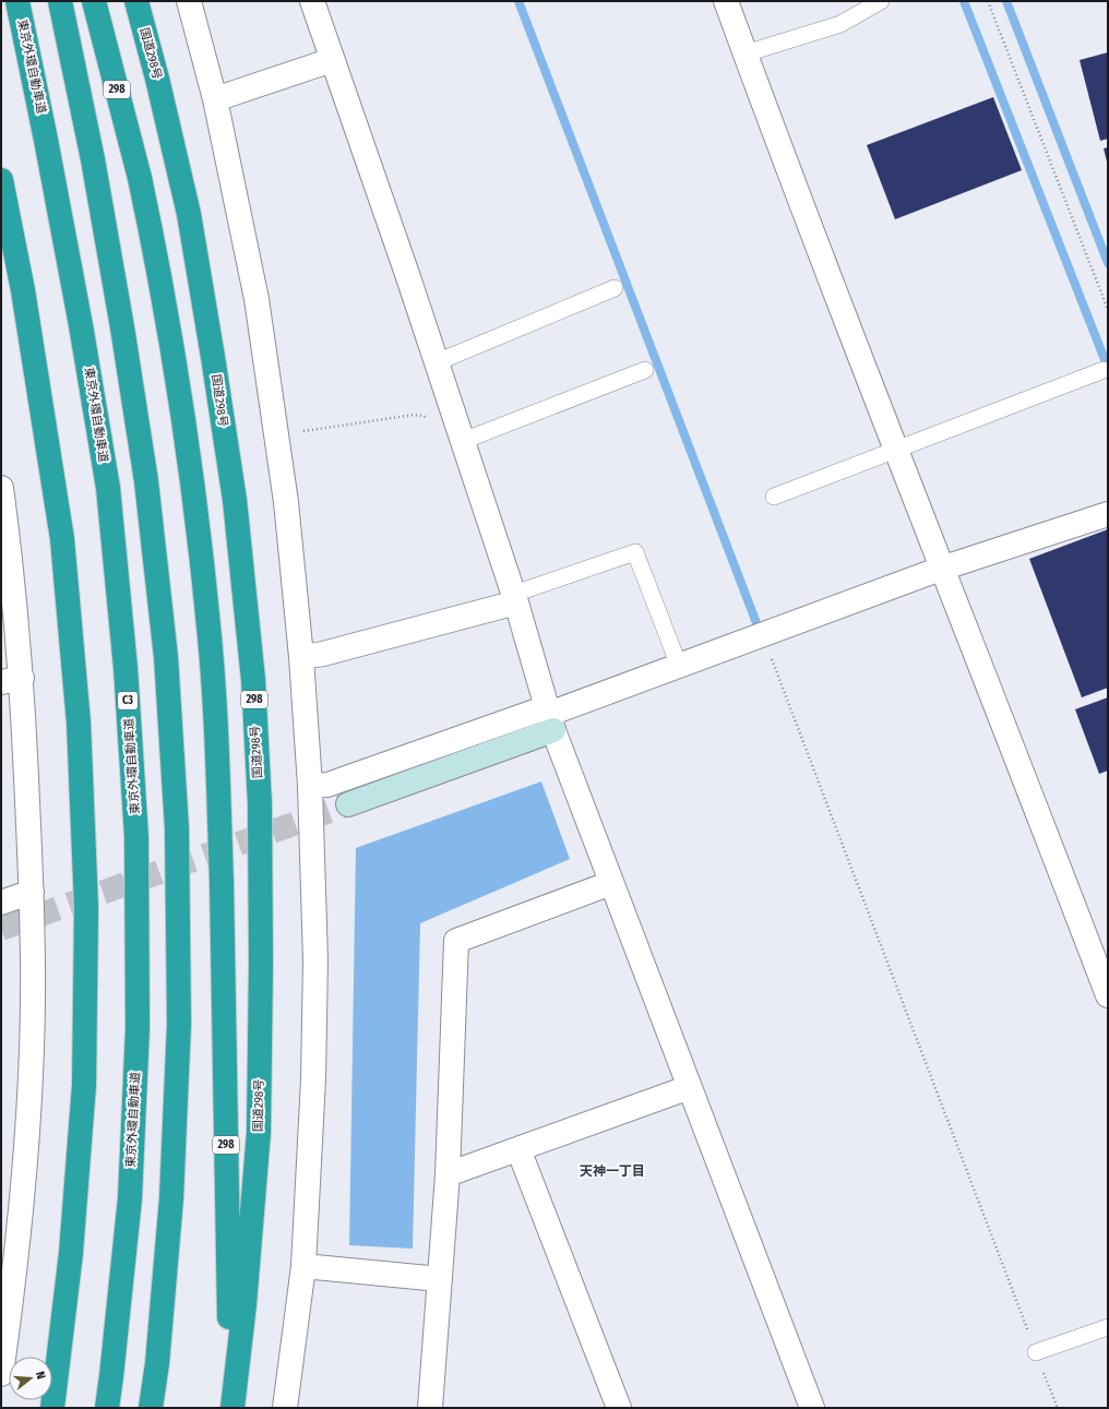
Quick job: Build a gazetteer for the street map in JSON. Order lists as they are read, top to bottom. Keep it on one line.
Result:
{"streets":{"highway":["国道298号","東京外環自動車道","298","C3"]},"crossings":[["国道298号","298"]],"districts":["天神一丁目"],"north":"right"}
